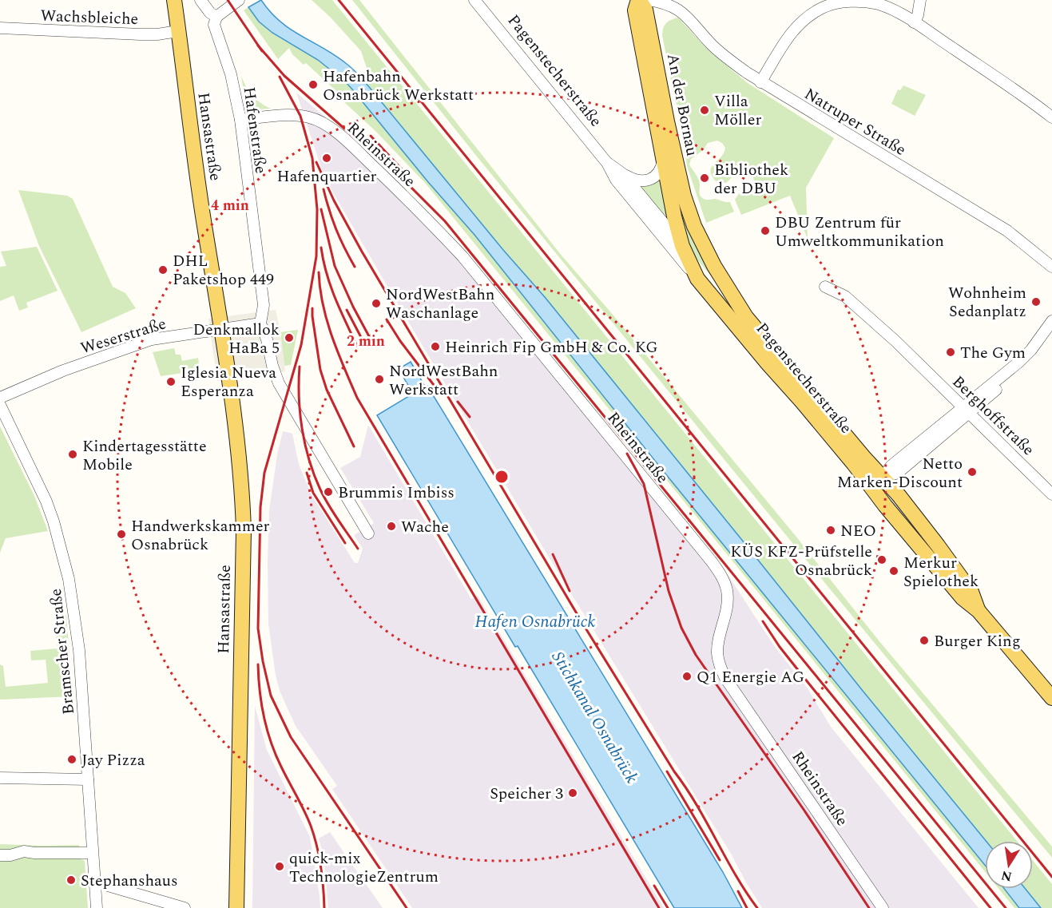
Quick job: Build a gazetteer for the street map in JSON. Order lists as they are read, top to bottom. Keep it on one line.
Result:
{"streets":{"main road":["Pagenstecherstraße","An der Bornau","Hansastraße"],"street":["Wachsbleiche","Natruper Straße","Hafenstraße","Rheinstraße","Weserstraße","Berghoffstraße","Bramscher Straße"]},"crossings":[["Wachsbleiche","Hansastraße"],["Pagenstecherstraße","An der Bornau"],["Hafenstraße","Rheinstraße"],["Hafenstraße","Weserstraße"],["Hansastraße","Weserstraße"]],"water":["Hafen Osnabrück","Stichkanal Osnabrück"],"places":["Hafenbahn Osnabrück Werkstatt","Villa Möller","Hafenquartier","Bibliothek der DBU","DBU Zentrum für Umweltkommunikation","DHL Paketshop 449","Wohnheim Sedanplatz","NordWestBahn Waschanlage","Denkmallok HaBa 5","Heinrich Fip GmbH & Co. KG","The Gym","NordWestBahn Werkstatt","Iglesia Nueva Esperanza","Kindertagesstätte Mobile","Netto Marken-Discount","Brummis Imbiss","Wache","NEO","Handwerkskammer Osnabrück","KÜS KFZ-Prüfstelle Osnabrück","Merkur Spielothek","Burger King","Q1 Energie AG","Jay Pizza","Speicher 3","quick-mix TechnologieZentrum","Stephanshaus"],"north":"bottom","rings":["4 min","2 min"]}
